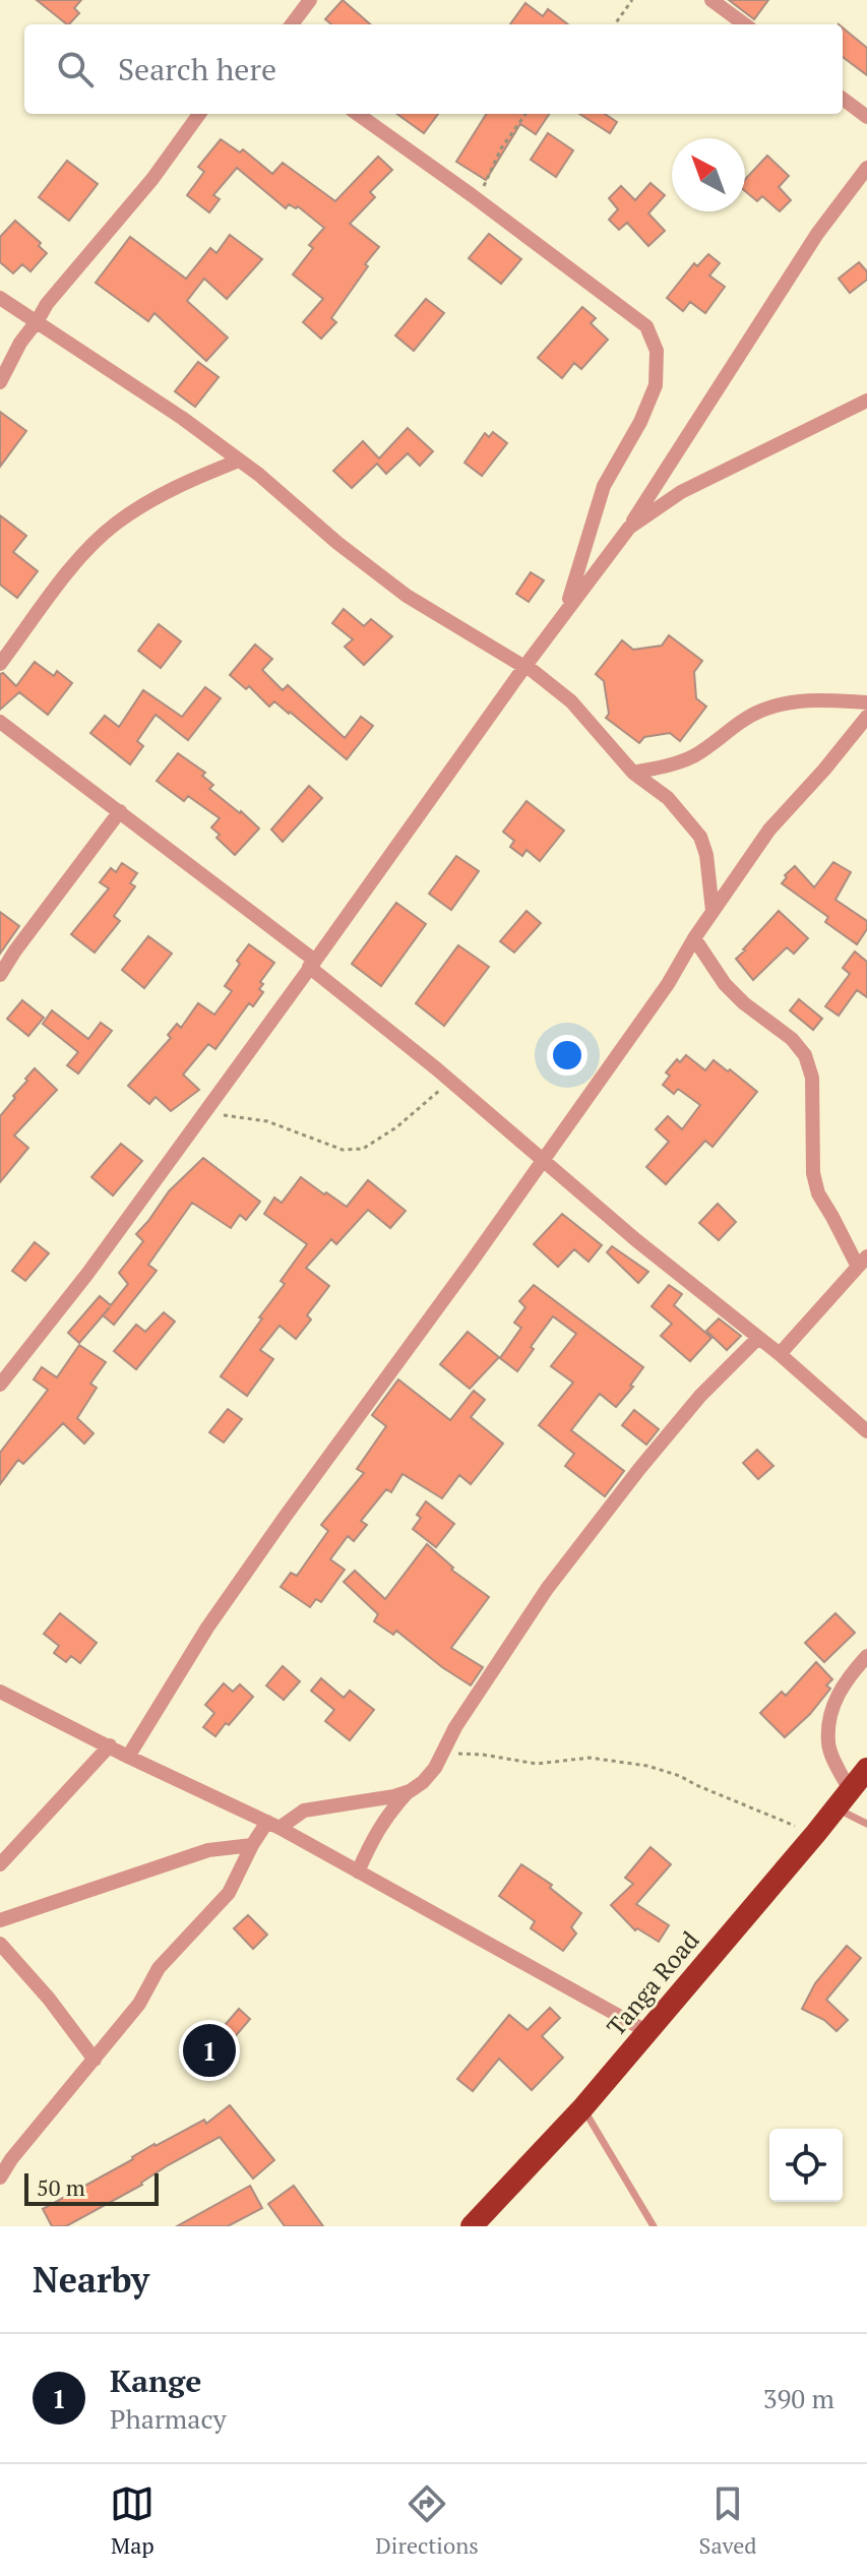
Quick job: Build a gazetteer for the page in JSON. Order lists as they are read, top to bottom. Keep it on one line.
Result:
{"streets":{"highway":["Tanga Road"]},"scale_bar":"50 m","north":"top left","page":{"search":"Search here","pins":"1","scale":"50 m","heading":"Nearby","list":[{"mark":"1","name":"Kange","note":"Pharmacy","value":"390 m"}],"nav":["Map","Directions","Saved"]}}
